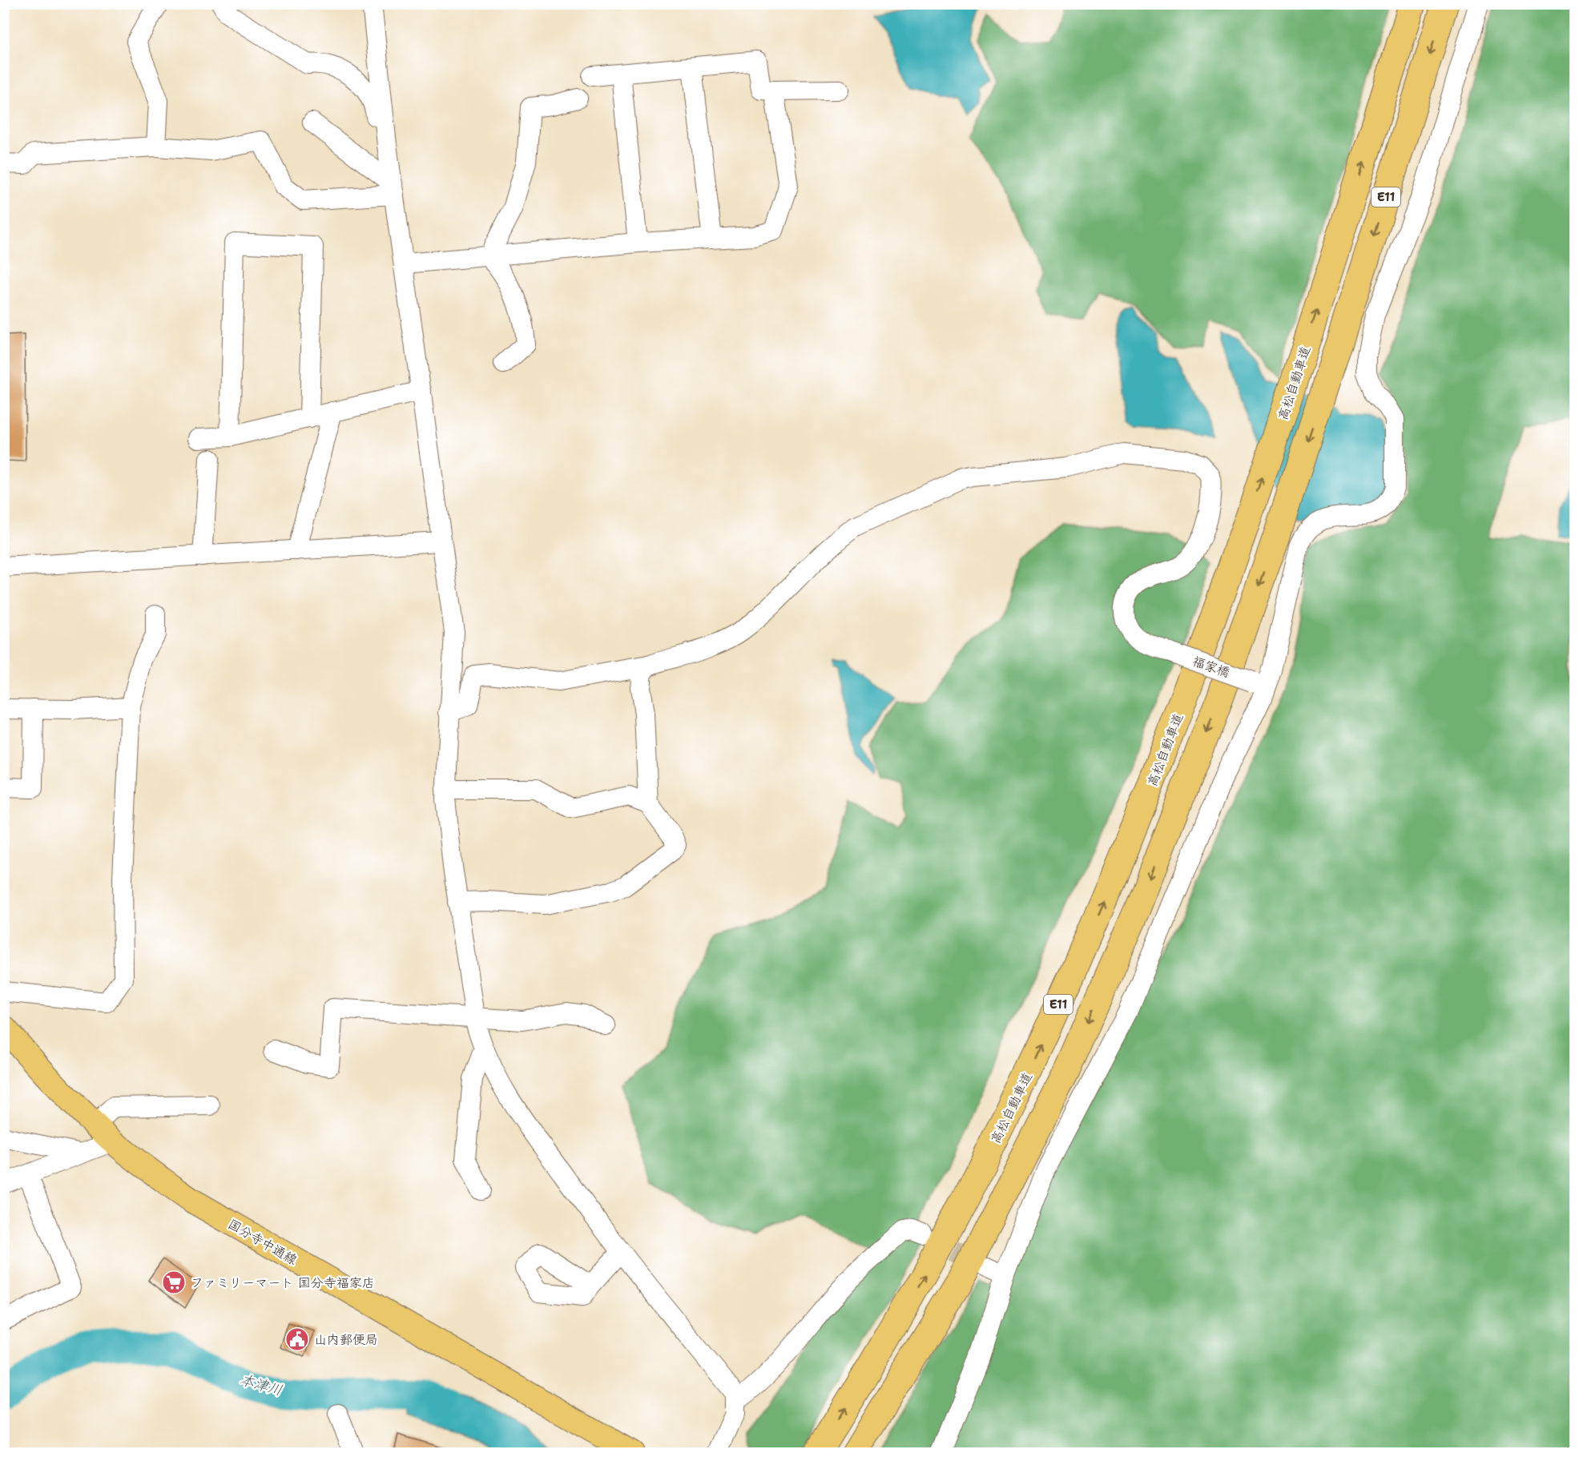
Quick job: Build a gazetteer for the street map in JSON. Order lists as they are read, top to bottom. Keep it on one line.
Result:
{"streets":{"highway":["E11","高松自動車道"],"main road":["国分寺中通線"],"street":["福家橋"]},"water":["本津川"],"places":{"supermarket":["ファミリーマート 国分寺福家店"],"public building":["山内郵便局"]}}
